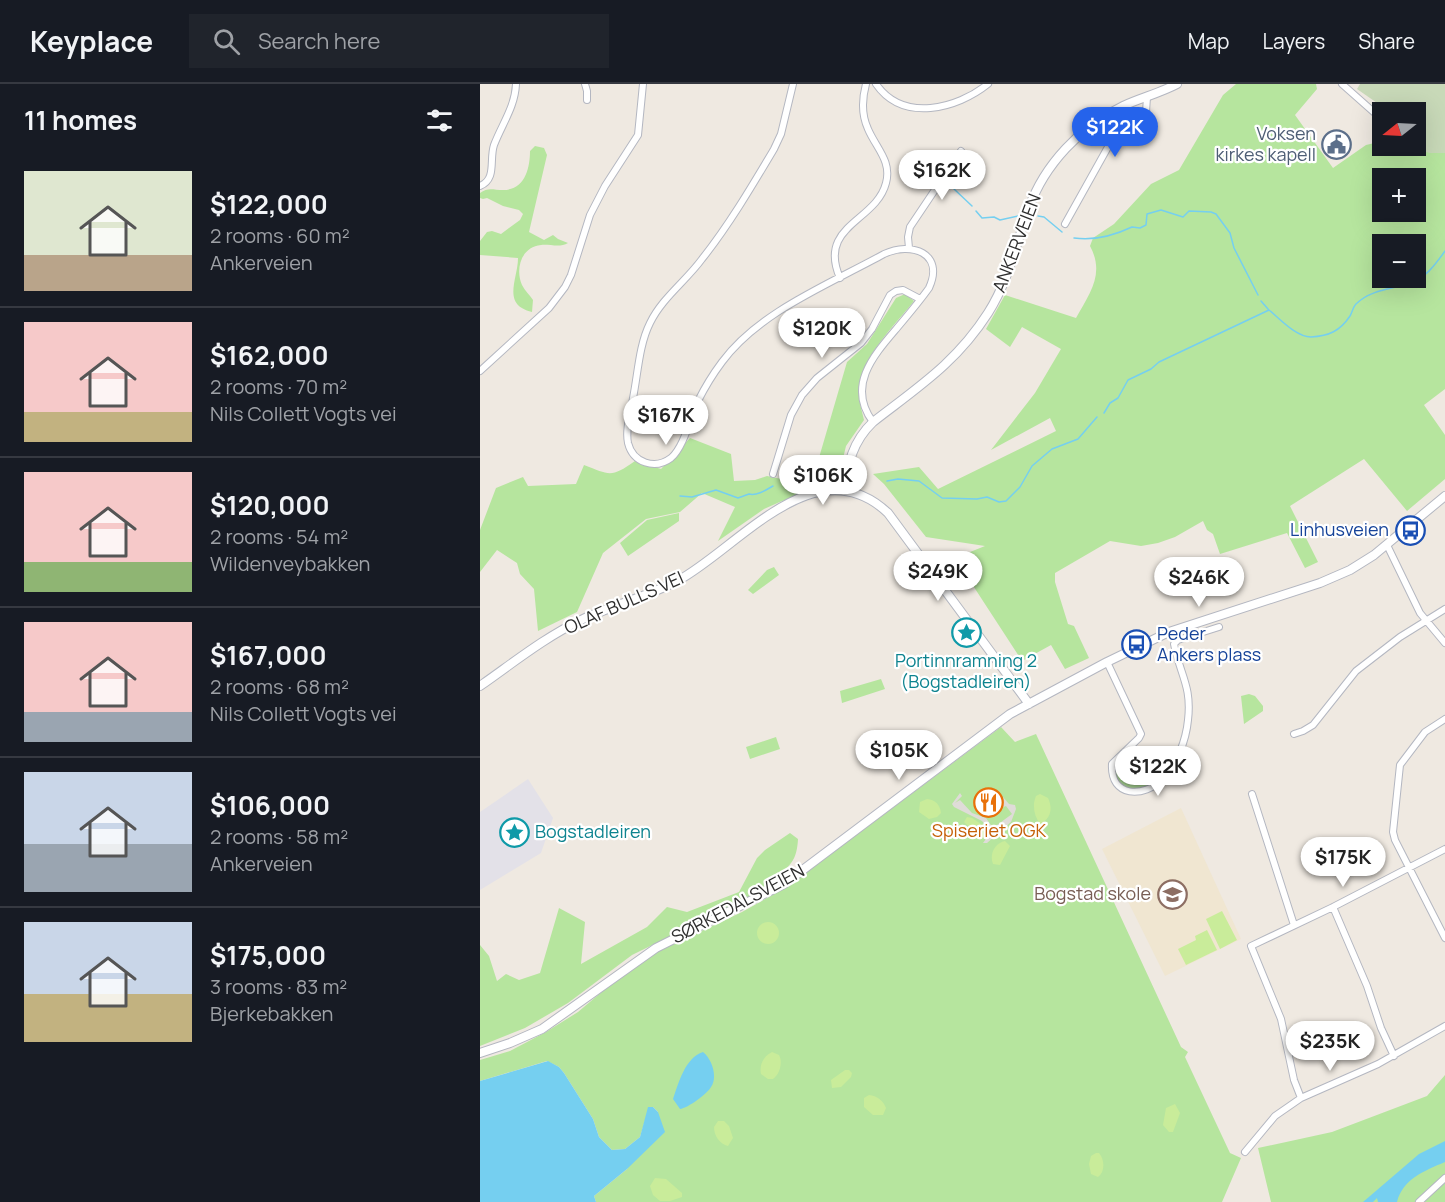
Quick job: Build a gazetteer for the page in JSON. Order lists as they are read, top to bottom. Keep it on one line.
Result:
{"streets":{"main road":["ANKERVEIEN","OLAF BULLS VEI","SØRKEDALSVEIEN"]},"crossings":[["ANKERVEIEN","OLAF BULLS VEI"]],"places":{"public building":["Voksen kirkes kapell"],"bus stop":["Linhusveien","Peder Ankers plass"],"place":["Portinnramning 2 (Bogstadleiren)","Bogstadleiren"],"restaurant":["Spiseriet OGK"],"school or university":["Bogstad skole"]},"north":"left","page":{"header":"Keyplace","search":"Search here","nav":["Map","Layers","Share"],"heading":"11 homes","map_buttons":["+","−"],"price":["$122K","$162K","$120K","$167K","$106K","$249K","$246K","$105K","$122K","$175K","$235K"],"list":[{"name":"$122,000","note":"2 rooms · 60 m² · Ankerveien"},{"name":"$162,000","note":"2 rooms · 70 m² · Nils Collett Vogts vei"},{"name":"$120,000","note":"2 rooms · 54 m² · Wildenveybakken"},{"name":"$167,000","note":"2 rooms · 68 m² · Nils Collett Vogts vei"},{"name":"$106,000","note":"2 rooms · 58 m² · Ankerveien"},{"name":"$175,000","note":"3 rooms · 83 m² · Bjerkebakken"}]}}
